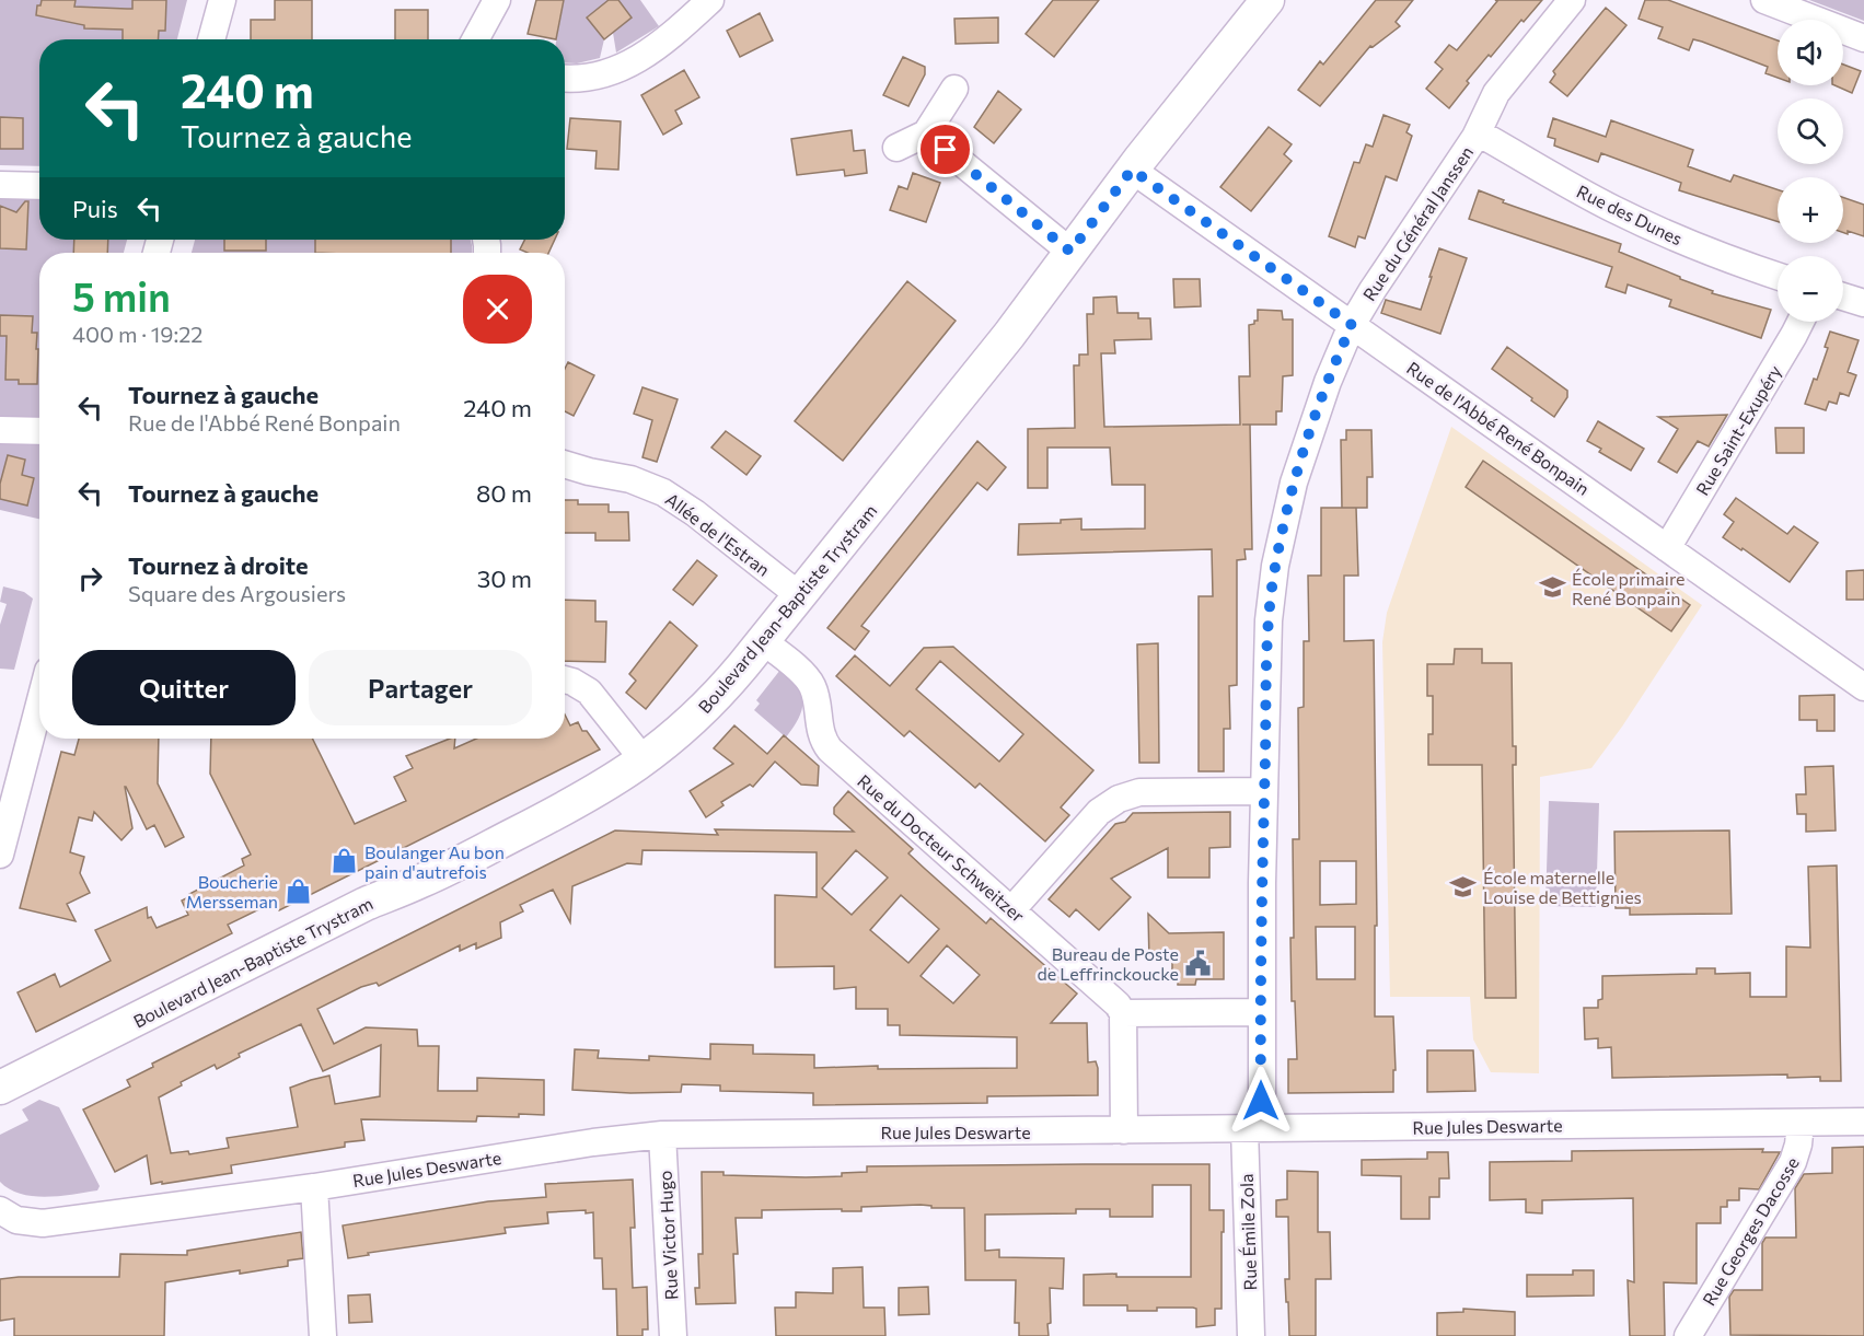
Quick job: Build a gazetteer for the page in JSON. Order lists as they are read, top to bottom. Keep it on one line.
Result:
{"streets":{"street":["Rue des Dunes","Rue du Général Janssen","Rue de l'Abbé René Bonpain","Rue Saint-Exupéry","Allée de l'Estran","Boulevard Jean-Baptiste Trystram","Rue du Docteur Schweitzer","Rue Jules Deswarte","Rue Georges Dacosse","Rue Émile Zola","Rue Victor Hugo"]},"crossings":[["Rue des Dunes","Rue du Général Janssen"],["Rue du Général Janssen","Rue de l'Abbé René Bonpain"],["Rue du Général Janssen","Rue Jules Deswarte"],["Rue du Général Janssen","Rue Émile Zola"],["Rue de l'Abbé René Bonpain","Rue Saint-Exupéry"],["Rue de l'Abbé René Bonpain","Boulevard Jean-Baptiste Trystram"],["Allée de l'Estran","Boulevard Jean-Baptiste Trystram"],["Boulevard Jean-Baptiste Trystram","Rue du Docteur Schweitzer"],["Rue Jules Deswarte","Rue Georges Dacosse"],["Rue Jules Deswarte","Rue Émile Zola"],["Rue Jules Deswarte","Rue Victor Hugo"]],"places":{"school or university":["École primaire René Bonpain","École maternelle Louise de Bettignies"],"shop":["Boulanger Au bon pain d'autrefois","Boucherie Mersseman"],"public building":["Bureau de Poste de Leffrinckoucke"]},"page":{"map_buttons":["+","−"],"turn":["240 m","Tournez à gauche"],"then":"Puis","heading":["5 min","400 m · 19:22"],"list":[{"name":"Tournez à gauche","note":"Rue de l'Abbé René Bonpain","value":"240 m"},{"name":"Tournez à gauche","value":"80 m"},{"name":"Tournez à droite","note":"Square des Argousiers","value":"30 m"}],"buttons":["Quitter","Partager"]}}
